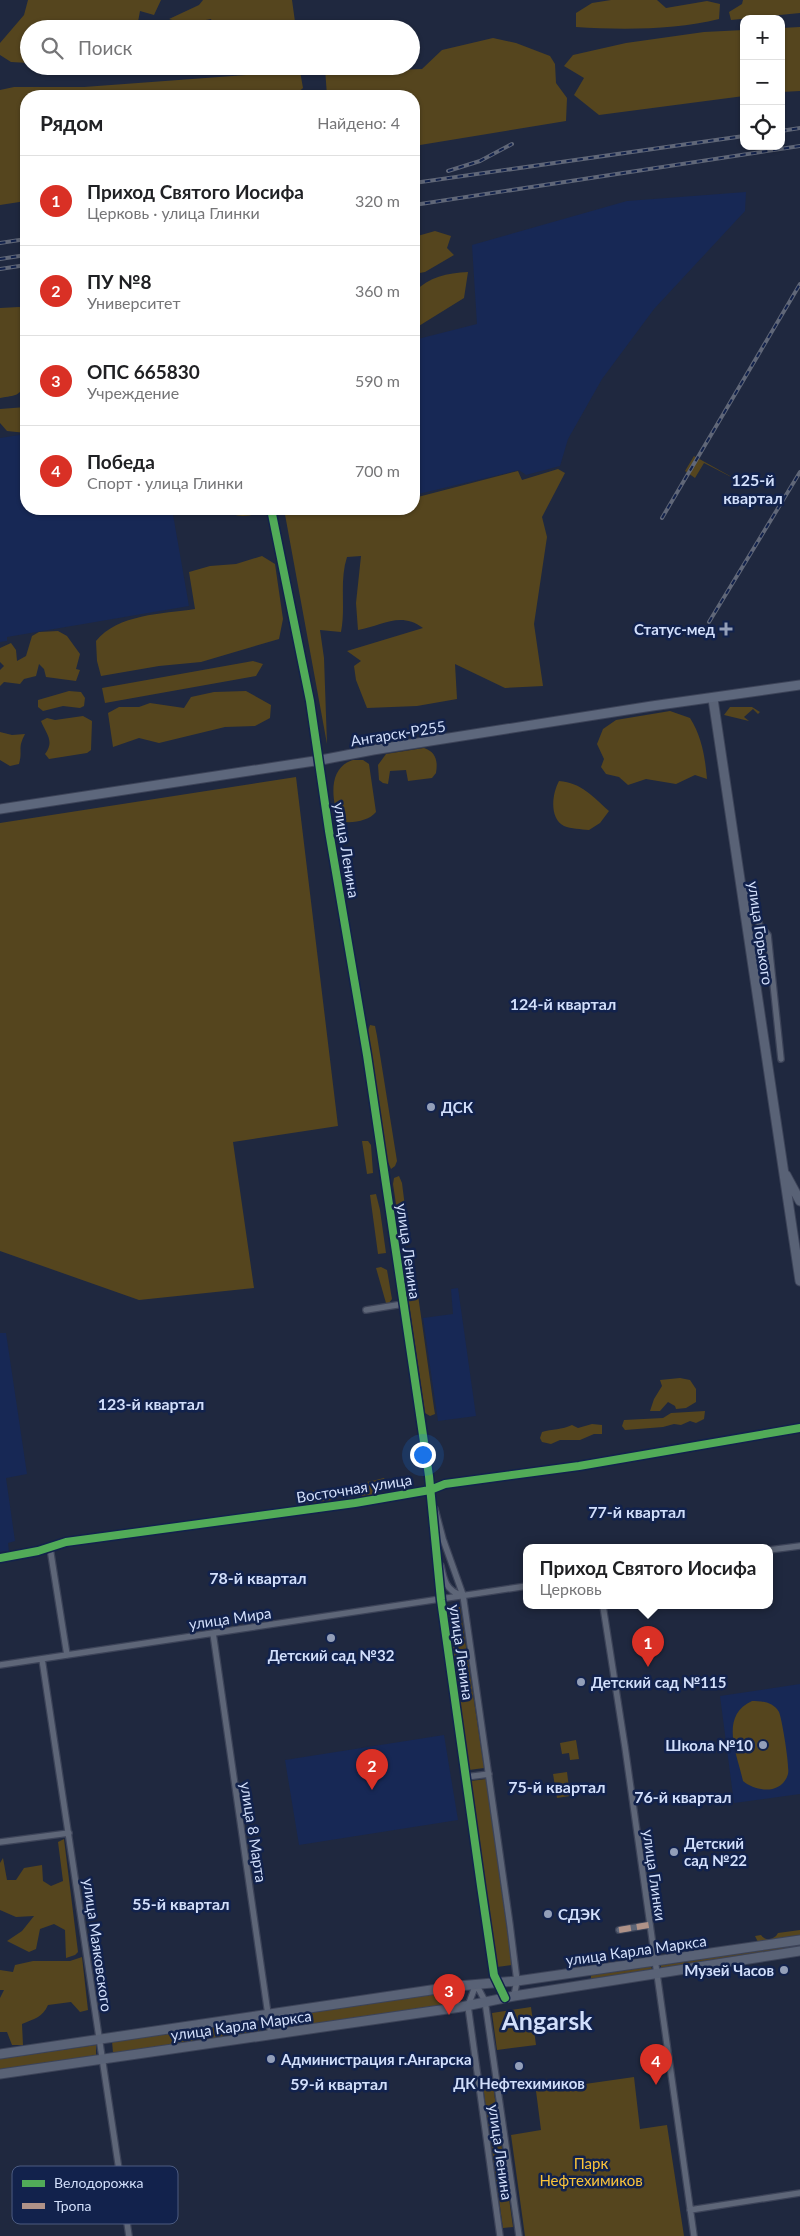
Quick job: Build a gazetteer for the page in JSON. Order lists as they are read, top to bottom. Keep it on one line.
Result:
{"streets":{"main road":["Ангарск-Р255"],"street":["улица Ленина","улица Горького","Восточная улица","улица Мира","улица 8 Марта","улица Глинки","улица Маяковского","улица Карла Маркса"]},"crossings":[["Ангарск-Р255","улица Ленина"],["Ангарск-Р255","улица Горького"],["улица Ленина","Восточная улица"],["улица Ленина","улица Мира"],["улица Ленина","улица Карла Маркса"],["улица Мира","улица 8 Марта"],["улица Мира","улица Маяковского"],["улица 8 Марта","улица Карла Маркса"],["улица Глинки","улица Карла Маркса"],["улица Маяковского","улица Карла Маркса"]],"districts":["125-й квартал","124-й квартал","123-й квартал","77-й квартал","78-й квартал","75-й квартал","76-й квартал","55-й квартал","Angarsk","59-й квартал"],"parks":["Парк Нефтехимиков"],"places":{"health":["Статус-мед"],"other":["ДСК","Детский сад №32","Детский сад №115","Школа №10","Детский сад №22","СДЭК","Музей Часов","Администрация г.Ангарска","ДК Нефтехимиков"]},"legend":["Велодорожка","Тропа"],"page":{"map_buttons":["+","−"],"search":"Поиск","heading":["Рядом","Найдено: 4"],"list":[{"mark":"1","name":"Приход Святого Иосифа","note":"Церковь · улица Глинки","value":"320 m"},{"mark":"2","name":"ПУ №8","note":"Университет","value":"360 m"},{"mark":"3","name":"ОПС 665830","note":"Учреждение","value":"590 m"},{"mark":"4","name":"Победа","note":"Спорт · улица Глинки","value":"700 m"}],"popup":["Приход Святого Иосифа","Церковь"],"pins":["1","2","3","4"]}}
